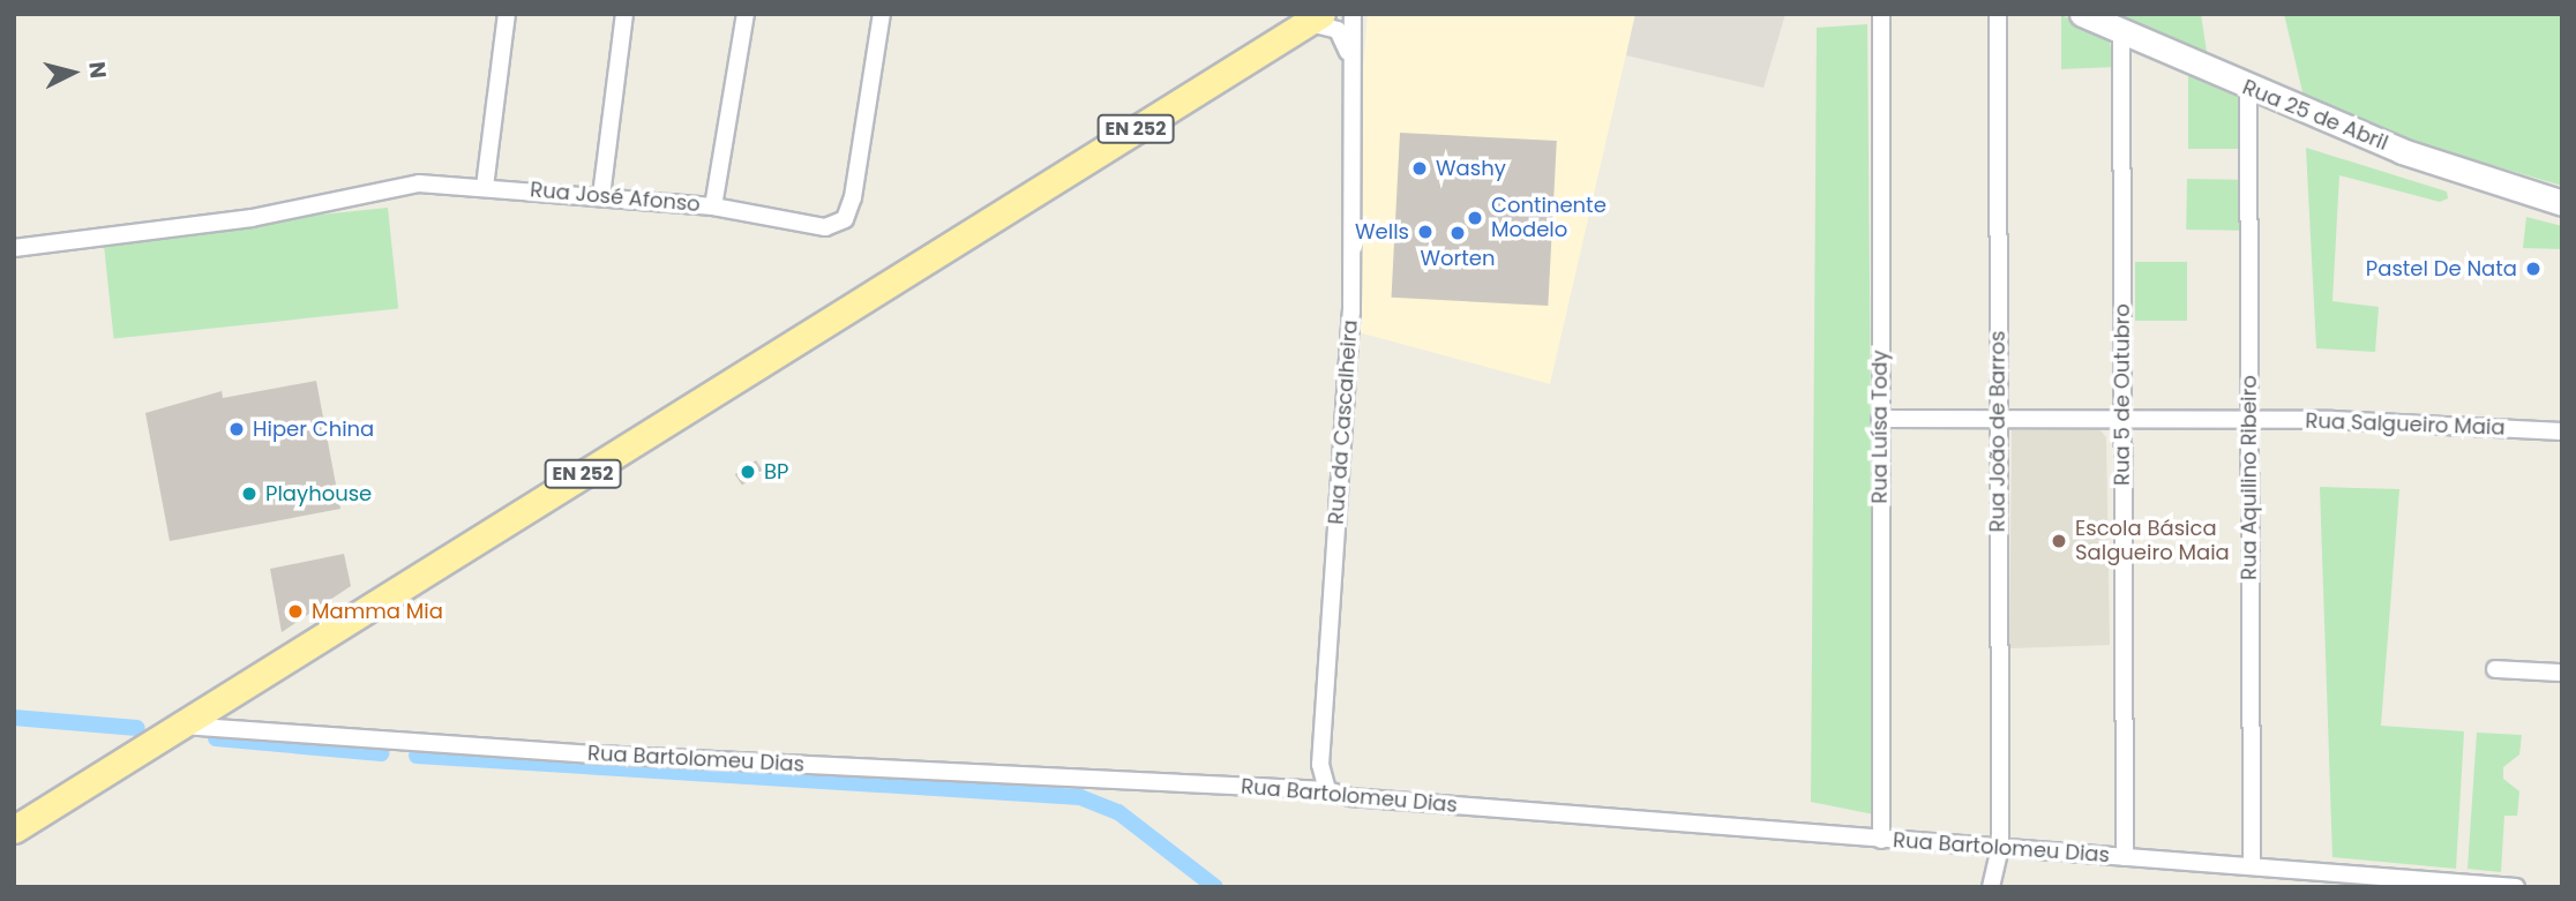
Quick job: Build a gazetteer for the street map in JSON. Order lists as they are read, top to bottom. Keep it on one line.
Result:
{"streets":{"main road":["EN 252"],"street":["Rua 25 de Abril","Rua José Afonso","Rua 5 de Outubro","Rua da Cascalheira","Rua Salgueiro Maia","Rua Luísa Tody","Rua João de Barros","Rua Aquilino Ribeiro","Rua Bartolomeu Dias"]},"crossings":[["Rua 25 de Abril","Rua 5 de Outubro"],["Rua 25 de Abril","Rua Aquilino Ribeiro"],["EN 252","Rua Bartolomeu Dias"],["Rua 5 de Outubro","Rua Salgueiro Maia"],["Rua 5 de Outubro","Rua Bartolomeu Dias"],["Rua da Cascalheira","Rua Bartolomeu Dias"],["Rua Salgueiro Maia","Rua Luísa Tody"],["Rua Salgueiro Maia","Rua João de Barros"],["Rua Salgueiro Maia","Rua Aquilino Ribeiro"],["Rua Luísa Tody","Rua Bartolomeu Dias"],["Rua João de Barros","Rua Bartolomeu Dias"],["Rua Aquilino Ribeiro","Rua Bartolomeu Dias"]],"places":["Washy","Continente Modelo","Wells","Worten","Pastel De Nata","Hiper China","BP","Playhouse","Escola Básica Salgueiro Maia","Mamma Mia"],"north":"right"}
